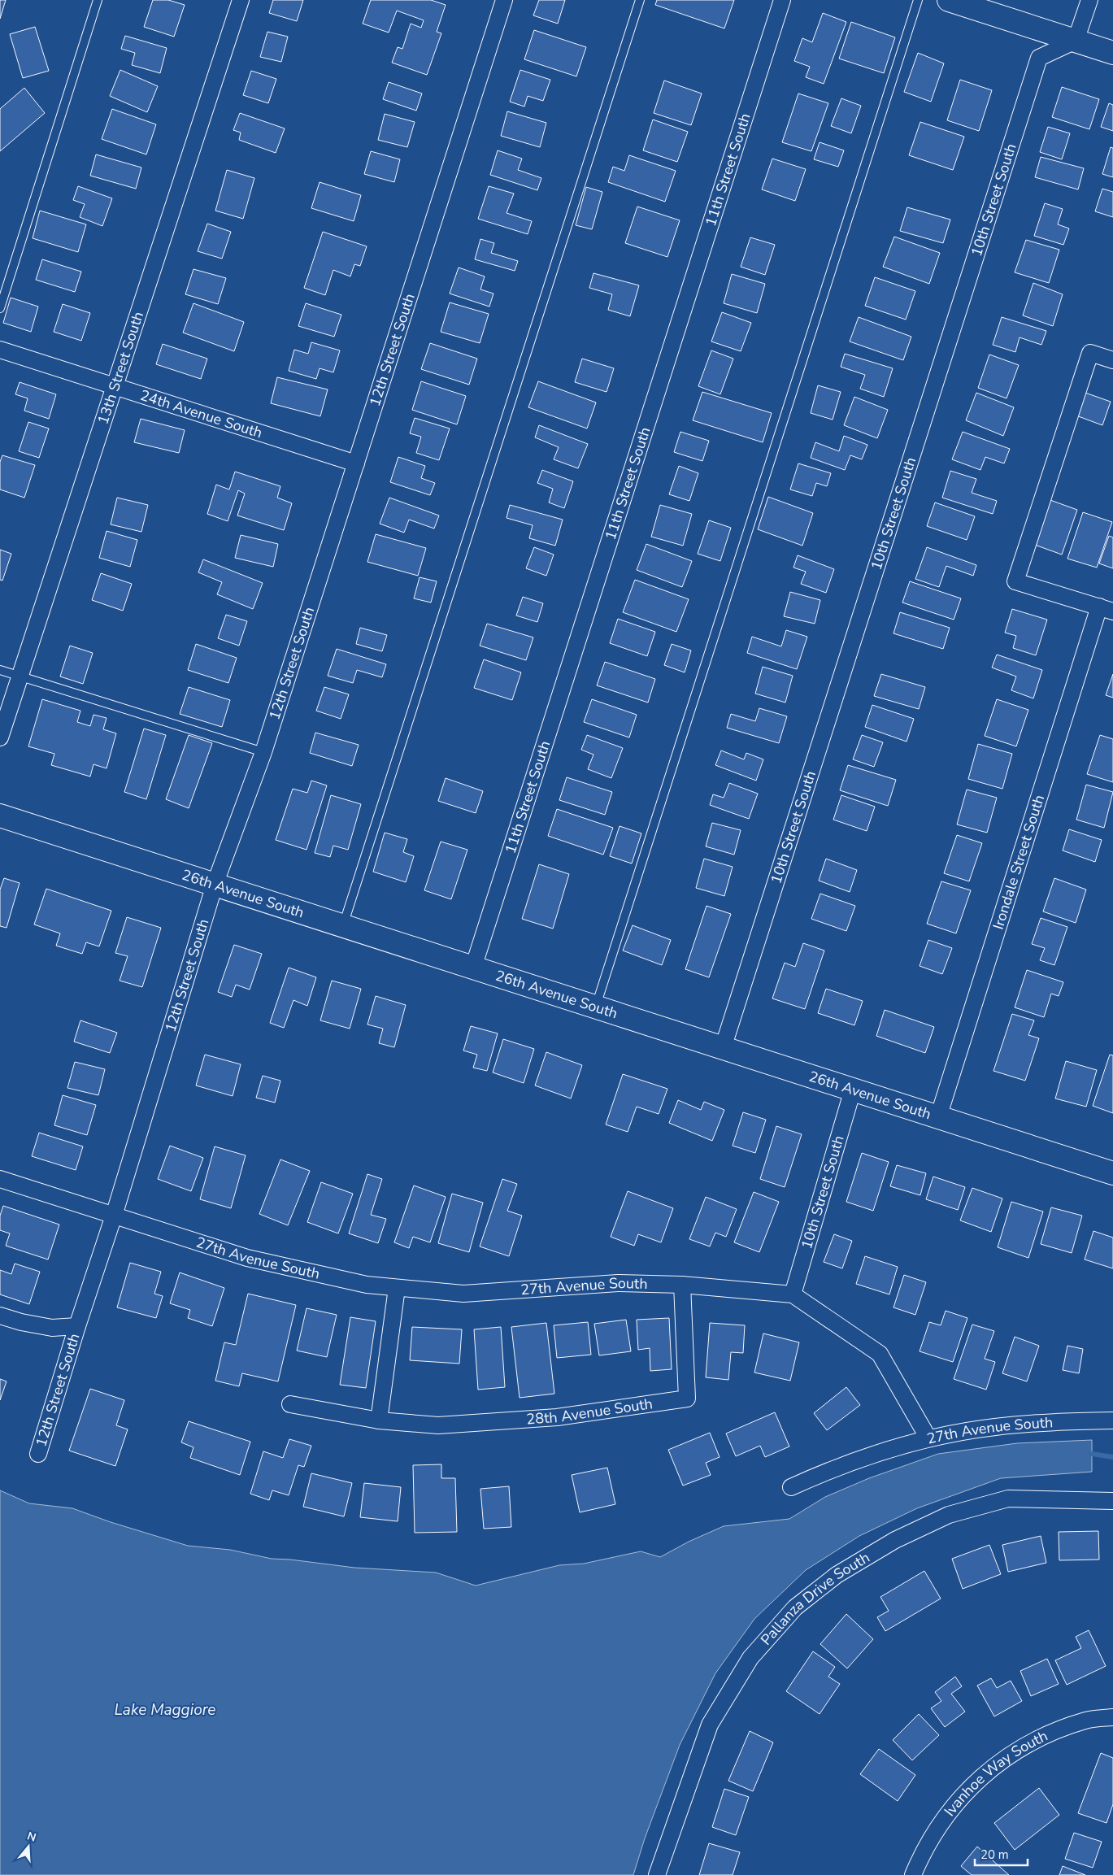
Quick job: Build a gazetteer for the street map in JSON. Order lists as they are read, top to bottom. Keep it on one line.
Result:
{"streets":{"street":["11th Street South","10th Street South","12th Street South","13th Street South","24th Avenue South","Irondale Street South","26th Avenue South","27th Avenue South","28th Avenue South","Pallanza Drive South","Ivanhoe Way South"]},"crossings":[["11th Street South","26th Avenue South"],["10th Street South","26th Avenue South"],["10th Street South","27th Avenue South"],["12th Street South","24th Avenue South"],["12th Street South","26th Avenue South"],["12th Street South","27th Avenue South"],["13th Street South","24th Avenue South"],["Irondale Street South","26th Avenue South"],["27th Avenue South","28th Avenue South"]],"water":["Lake Maggiore"],"scale_bar":"20 m","north":"top"}
